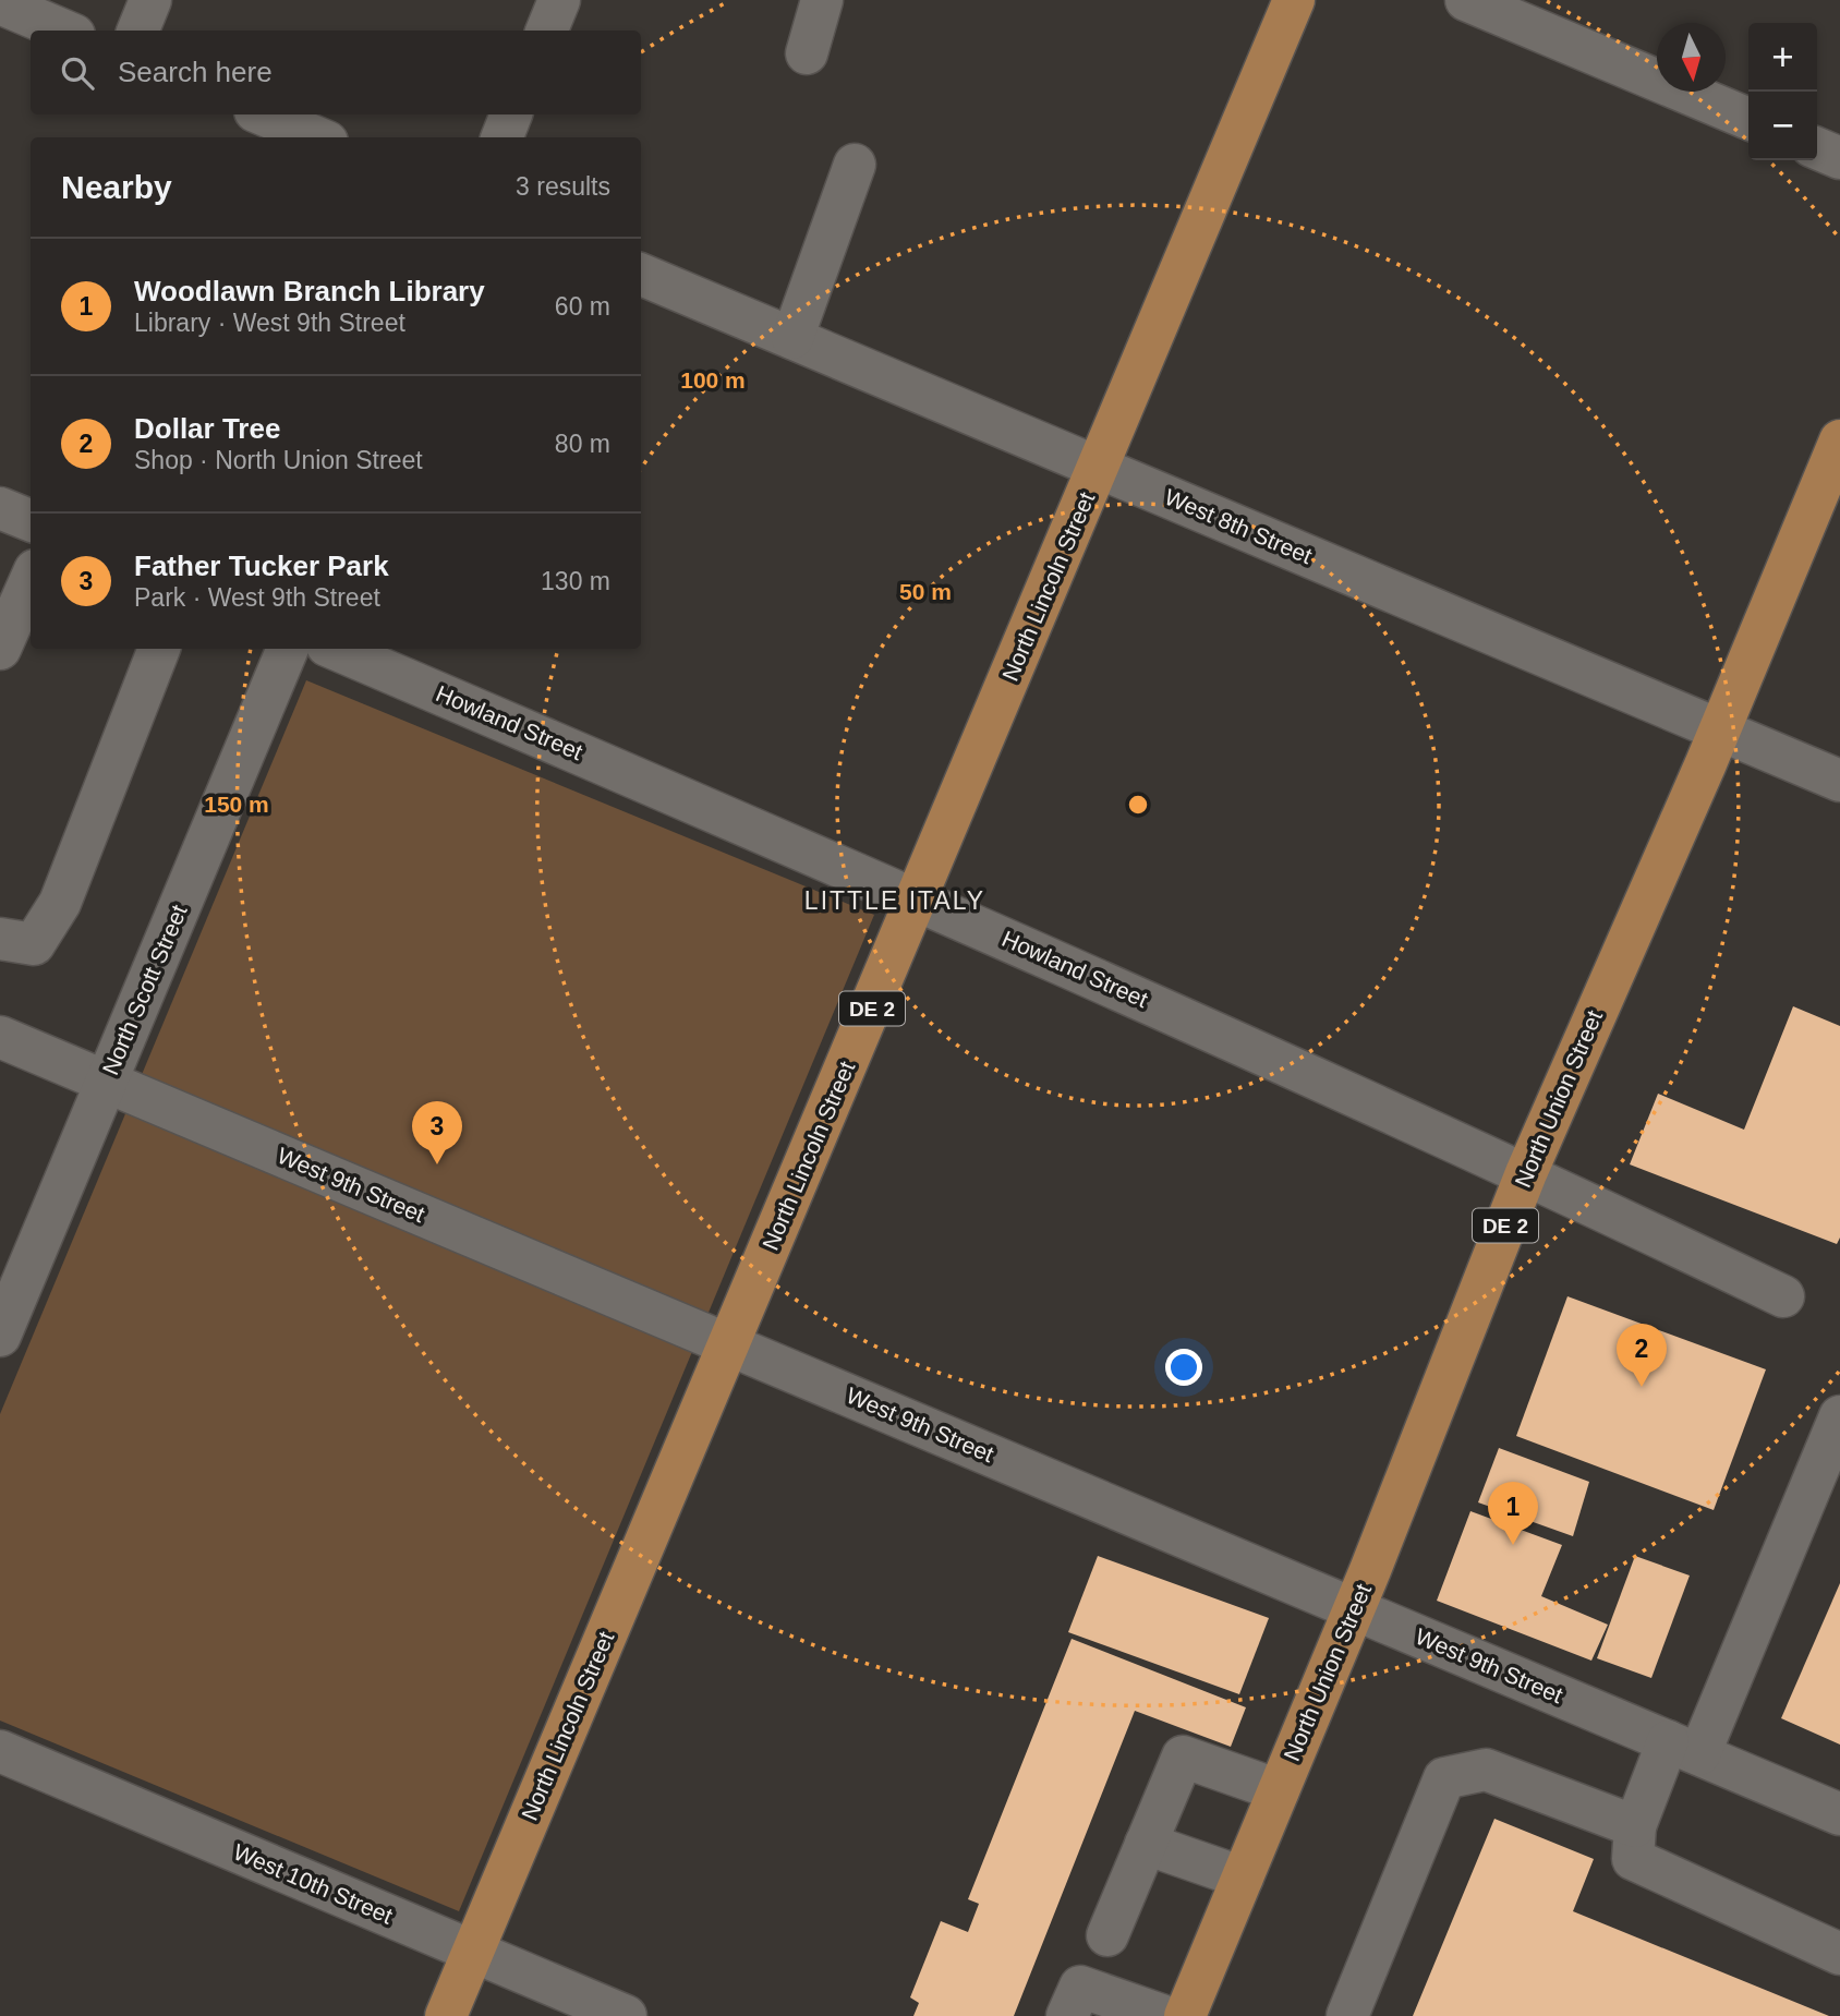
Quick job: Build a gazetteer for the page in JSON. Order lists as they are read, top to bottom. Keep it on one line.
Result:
{"streets":{"main road":["North Lincoln Street","DE 2","North Union Street"],"street":["West 8th Street","Howland Street","North Scott Street","West 9th Street","West 10th Street"]},"crossings":[["West 8th Street","North Lincoln Street"],["West 8th Street","North Union Street"],["North Lincoln Street","Howland Street"],["North Lincoln Street","West 9th Street"],["North Lincoln Street","West 10th Street"],["Howland Street","North Union Street"],["North Scott Street","West 9th Street"],["North Union Street","West 9th Street"]],"districts":["LITTLE ITALY"],"north":"bottom","page":{"map_buttons":["+","−"],"search":"Search here","heading":["Nearby","3 results"],"list":[{"mark":"1","name":"Woodlawn Branch Library","note":"Library · West 9th Street","value":"60 m"},{"mark":"2","name":"Dollar Tree","note":"Shop · North Union Street","value":"80 m"},{"mark":"3","name":"Father Tucker Park","note":"Park · West 9th Street","value":"130 m"}],"pins":["3","2","1"]},"rings":["100 m","50 m","150 m"]}
